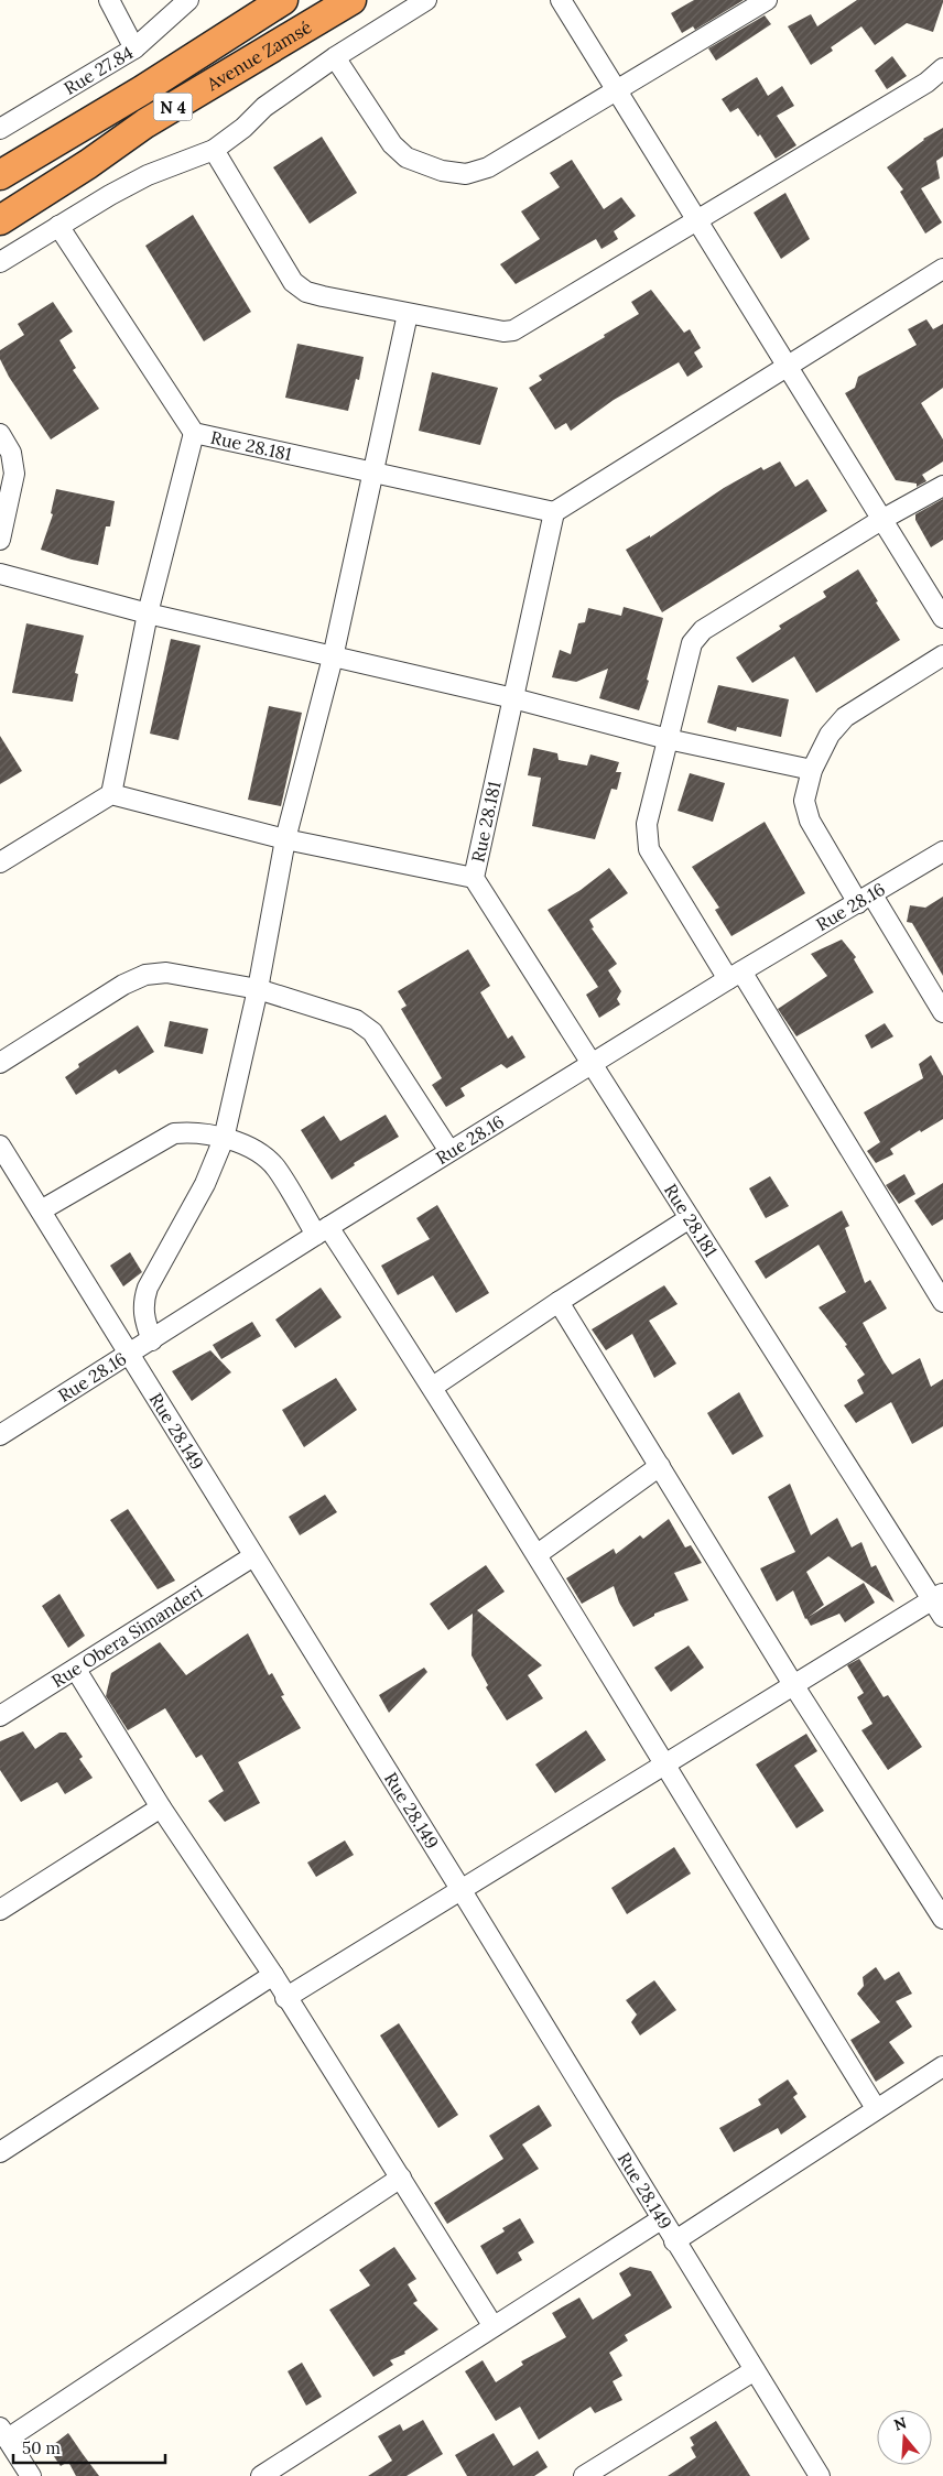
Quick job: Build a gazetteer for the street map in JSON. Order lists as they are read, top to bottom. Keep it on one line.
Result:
{"streets":{"highway":["Avenue Zamsé","N 4"],"street":["Rue 27.84","Rue 28.181","Rue 28.16","Rue 28.149","Rue Obera Simanderi"]},"crossings":[["Rue 28.181","Rue 28.16"],["Rue 28.16","Rue 28.149"],["Rue 28.149","Rue Obera Simanderi"]],"scale_bar":"50 m","north":"top"}
